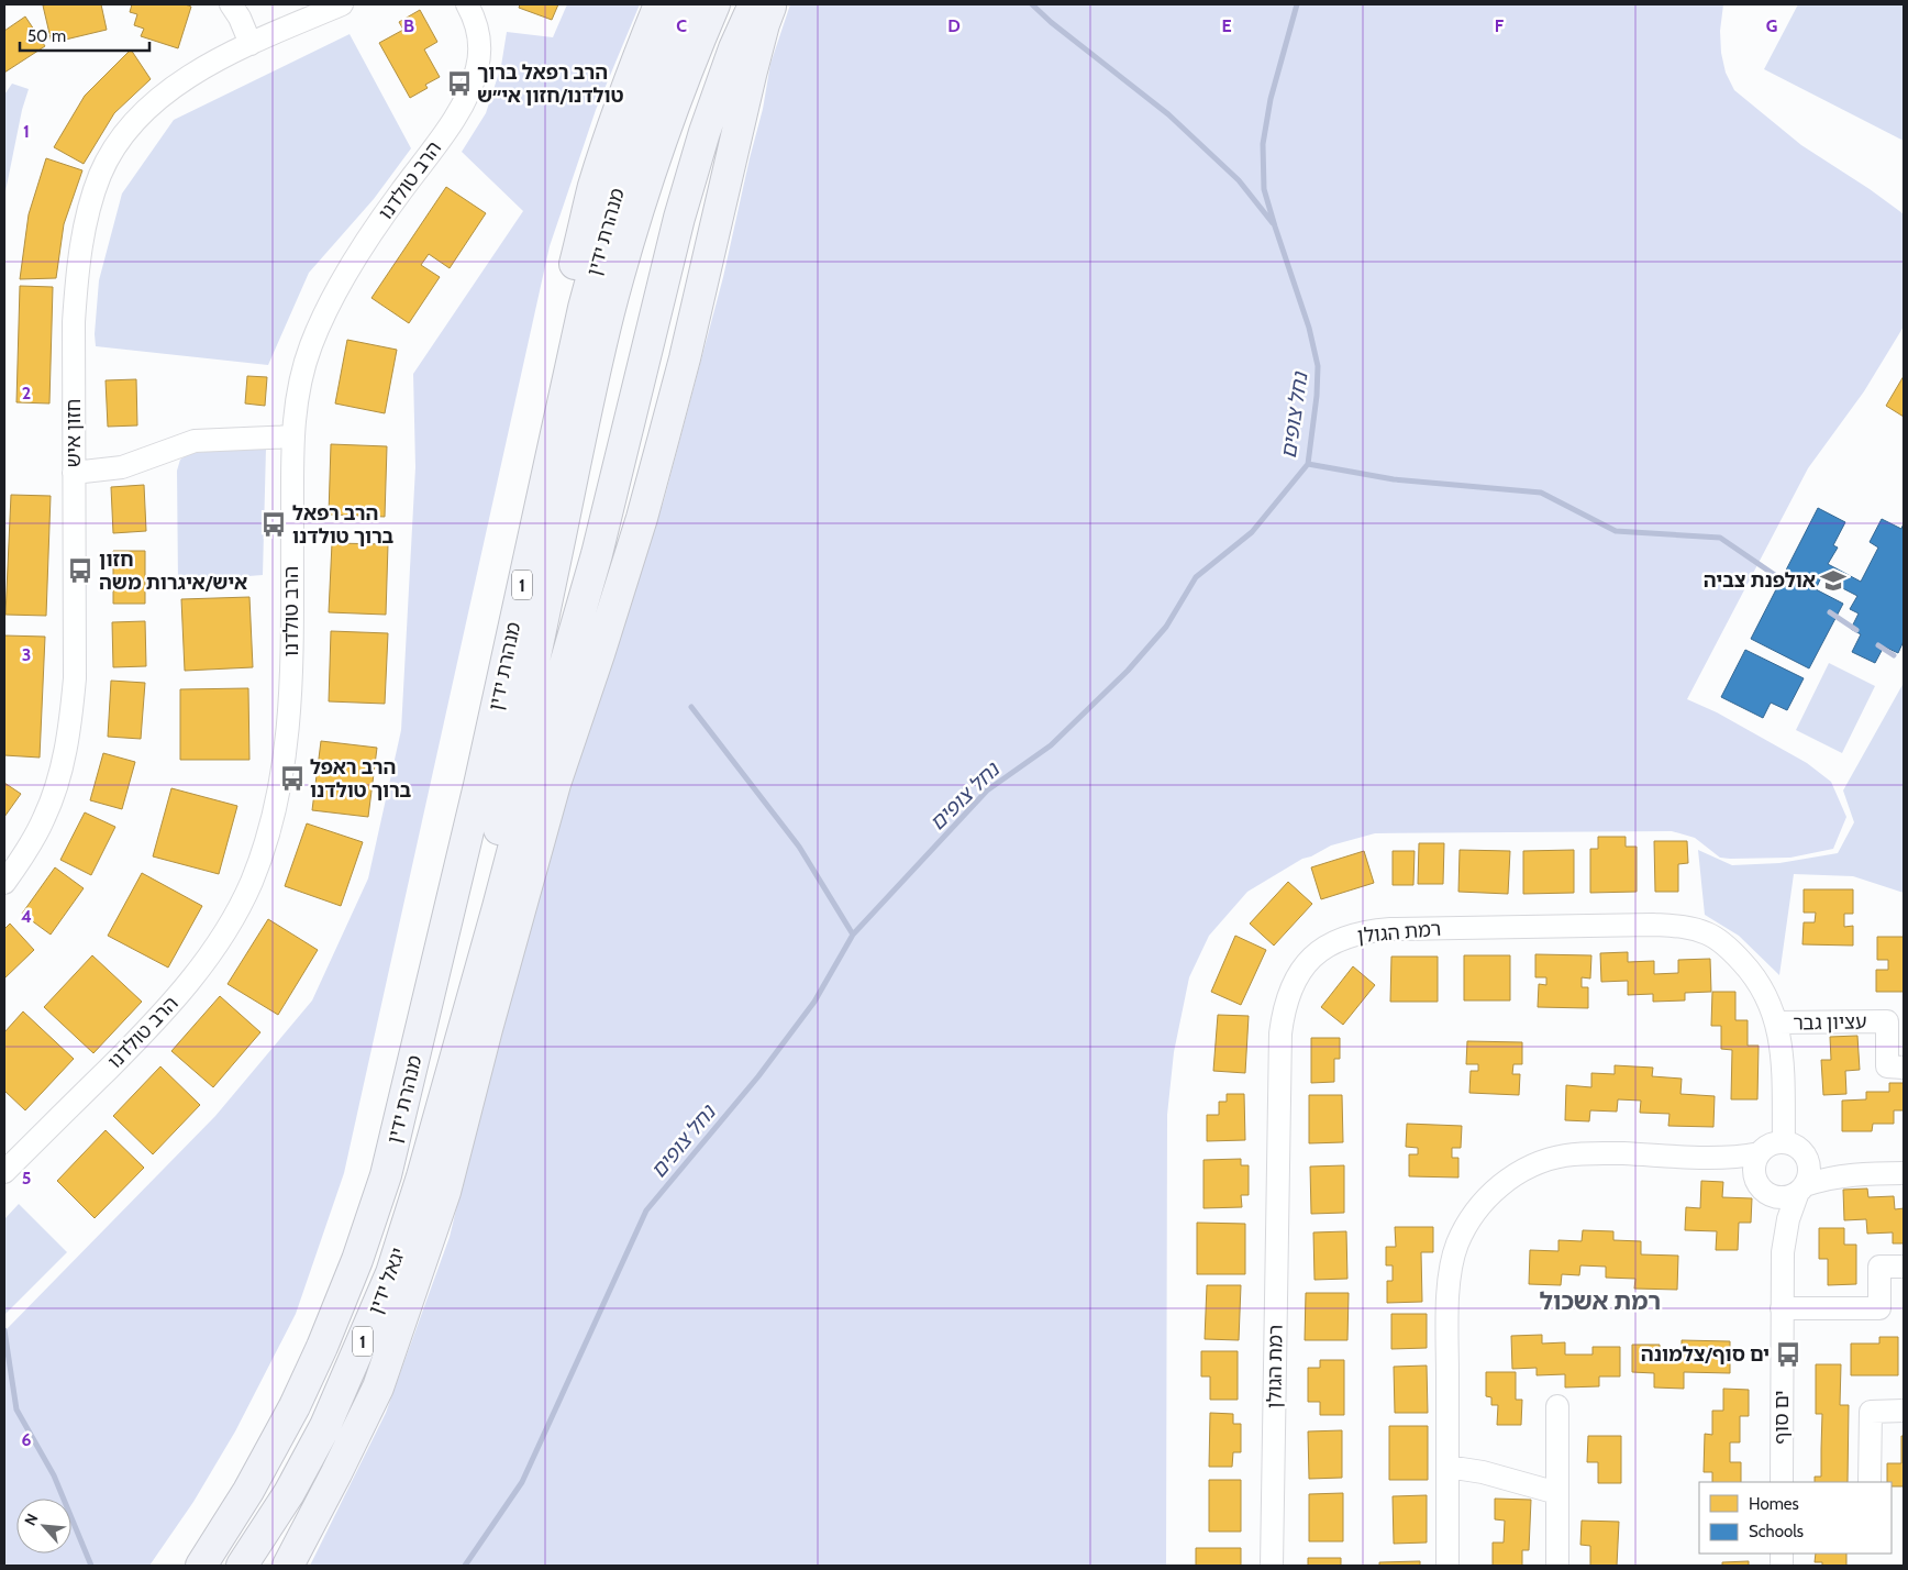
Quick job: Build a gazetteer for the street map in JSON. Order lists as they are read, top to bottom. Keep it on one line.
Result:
{"streets":{"highway":["מנהרת ידין","1","יגאל ידין"],"street":["הרב טולדנו","חזון איש","רמת הגולן","עציון גבר","ים סוף"]},"crossings":[["מנהרת ידין","יגאל ידין"],["רמת הגולן","עציון גבר"],["רמת הגולן","ים סוף"]],"districts":["רמת אשכול"],"water":["נחל צופים"],"places":{"bus stop":["הרב רפאל ברוך טולדנו/חזון אי״ש","הרב רפאל ברוך טולדנו","חזון איש/איגרות משה","הרב ראפל ברוך טולדנו","ים סוף/צלמונה"],"school or university":["אולפנת צביה"]},"legend":["Homes","Schools"],"scale_bar":"50 m","north":"top left","grid":{"columns":["B","C","D","E","F","G"],"rows":["1","2","3","4","5","6"]}}
